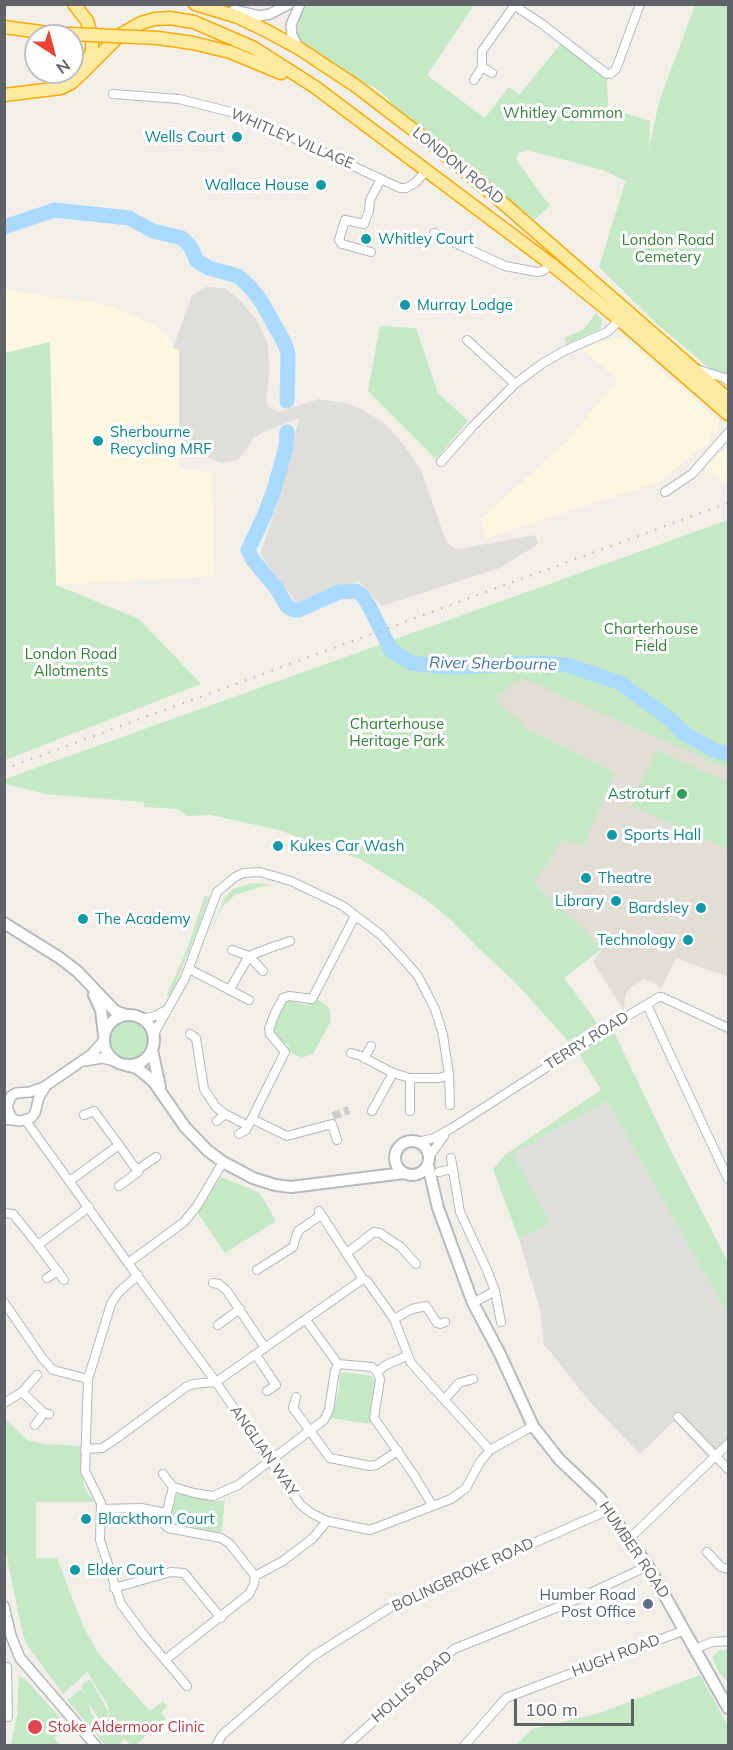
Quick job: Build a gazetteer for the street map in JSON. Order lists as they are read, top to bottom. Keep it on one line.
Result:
{"streets":{"highway":["LONDON ROAD"],"main road":["HUMBER ROAD"],"street":["WHITLEY VILLAGE","TERRY ROAD","ANGLIAN WAY","BOLINGBROKE ROAD","HUGH ROAD","HOLLIS ROAD"]},"crossings":[["WHITLEY VILLAGE","LONDON ROAD"],["TERRY ROAD","HUMBER ROAD"],["ANGLIAN WAY","HUMBER ROAD"],["HUMBER ROAD","BOLINGBROKE ROAD"],["HUMBER ROAD","HUGH ROAD"],["HUMBER ROAD","HOLLIS ROAD"]],"water":["River Sherbourne"],"parks":["Whitley Common","London Road Cemetery","Charterhouse Field","London Road Allotments","Charterhouse Heritage Park"],"places":["Wells Court","Wallace House","Whitley Court","Murray Lodge","Sherbourne Recycling MRF","Astroturf","Sports Hall","Kukes Car Wash","Theatre","Library","Bardsley","The Academy","Technology","Blackthorn Court","Elder Court","Humber Road Post Office","Stoke Aldermoor Clinic"],"scale_bar":"100 m","north":"bottom right"}
